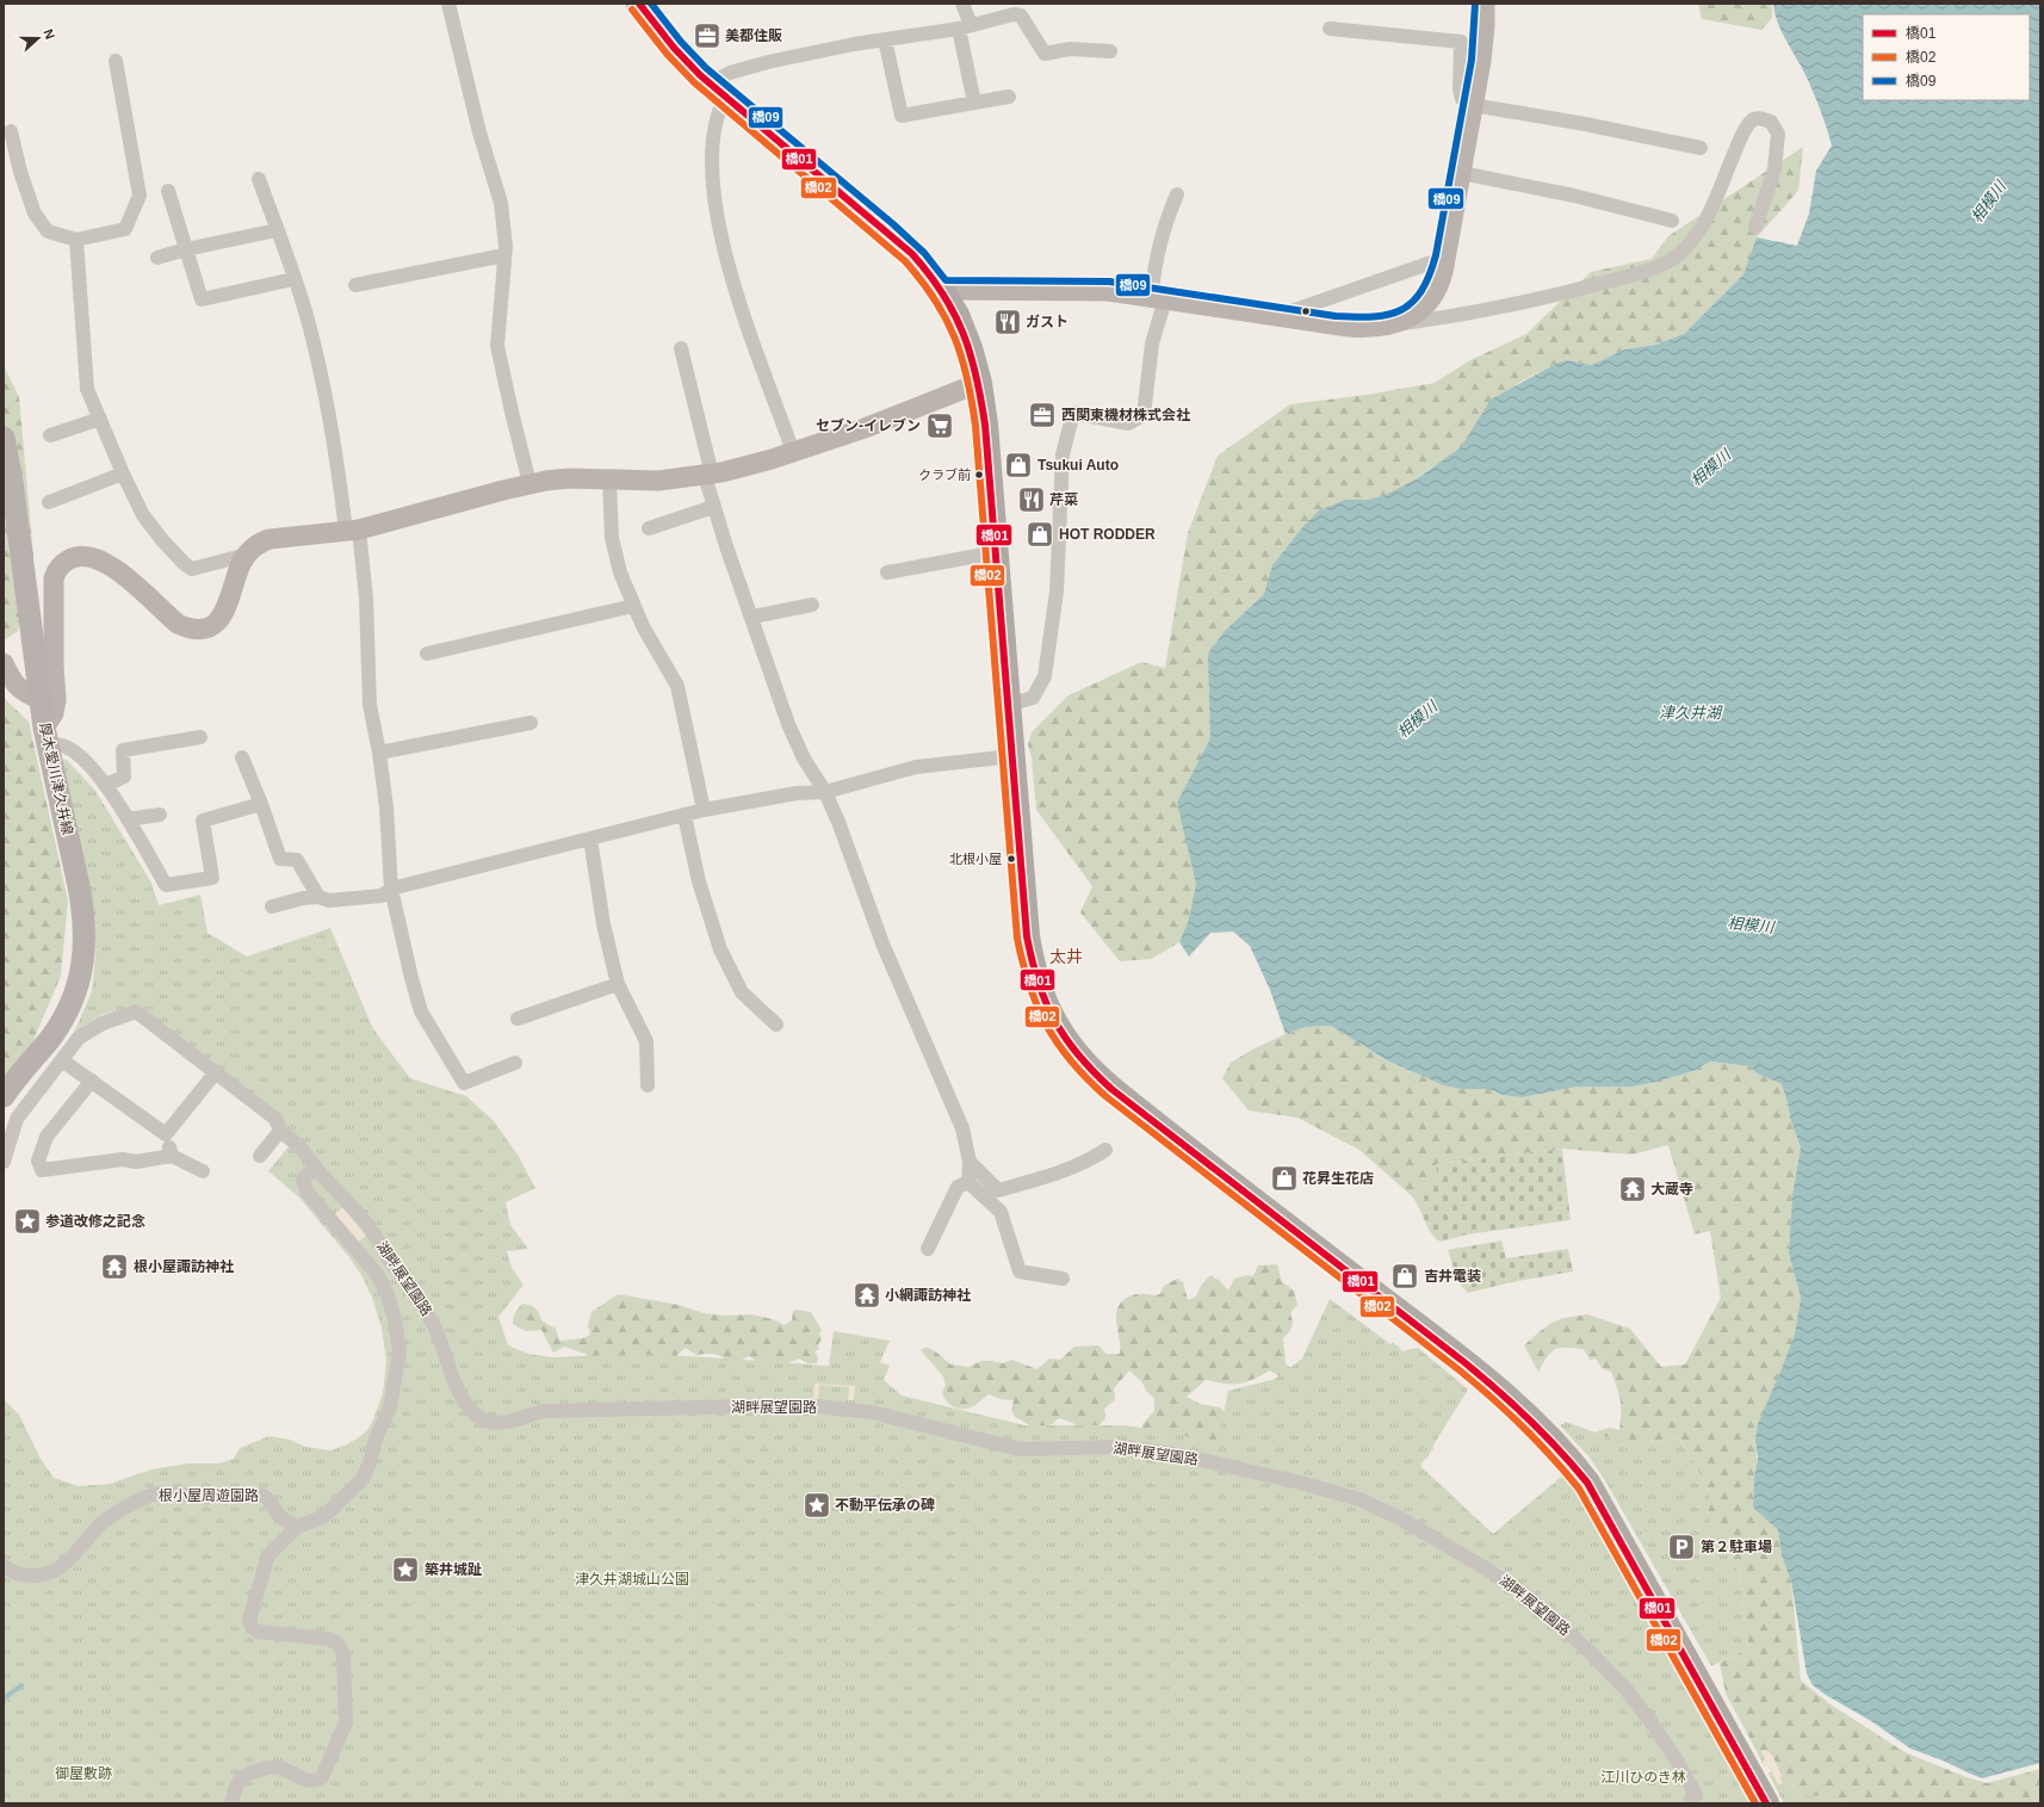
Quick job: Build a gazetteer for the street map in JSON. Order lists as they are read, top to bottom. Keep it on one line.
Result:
{"streets":{"main road":["厚木愛川津久井線"],"street":["湖畔展望園路","根小屋周遊園路"]},"crossings":[["湖畔展望園路","根小屋周遊園路"]],"districts":["太井"],"water":["相模川","津久井湖"],"parks":["津久井湖城山公園","御屋敷跡","江川ひのき林"],"places":{"office":["美都住販","西関東機材株式会社"],"restaurant":["ガスト","芹菜"],"supermarket":["セブン-イレブン"],"shop":["Tsukui Auto","HOT RODDER","花昇生花店","吉井電装"],"other":["クラブ前","北根小屋"],"temple":["大蔵寺","根小屋諏訪神社","小網諏訪神社"],"place":["参道改修之記念","不動平伝承の碑","築井城趾"],"parking":["第２駐車場"]},"lines":["transit line 橋01","transit line 橋09","transit line 橋02"],"legend":["橋01","橋02","橋09"],"north":"right"}
